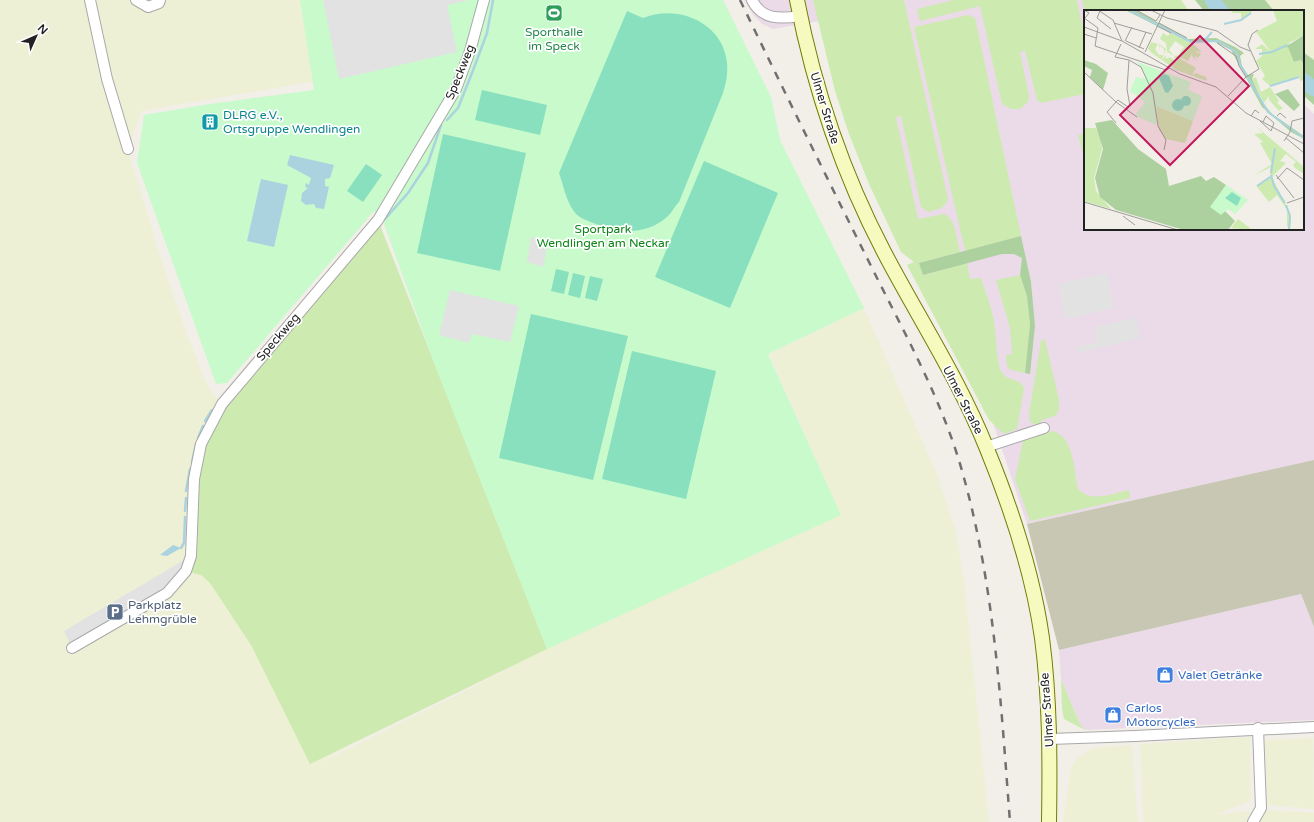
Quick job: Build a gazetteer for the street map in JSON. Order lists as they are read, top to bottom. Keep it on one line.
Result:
{"streets":{"main road":["Ulmer Straße"],"street":["Speckweg"]},"parks":["Sportpark Wendlingen am Neckar"],"places":{"sports":["Sporthalle im Speck"],"building":["DLRG e.V., Ortsgruppe Wendlingen"],"parking":["Parkplatz Lehmgrüble"],"shop":["Valet Getränke","Carlos Motorcycles"]},"north":"top right"}
